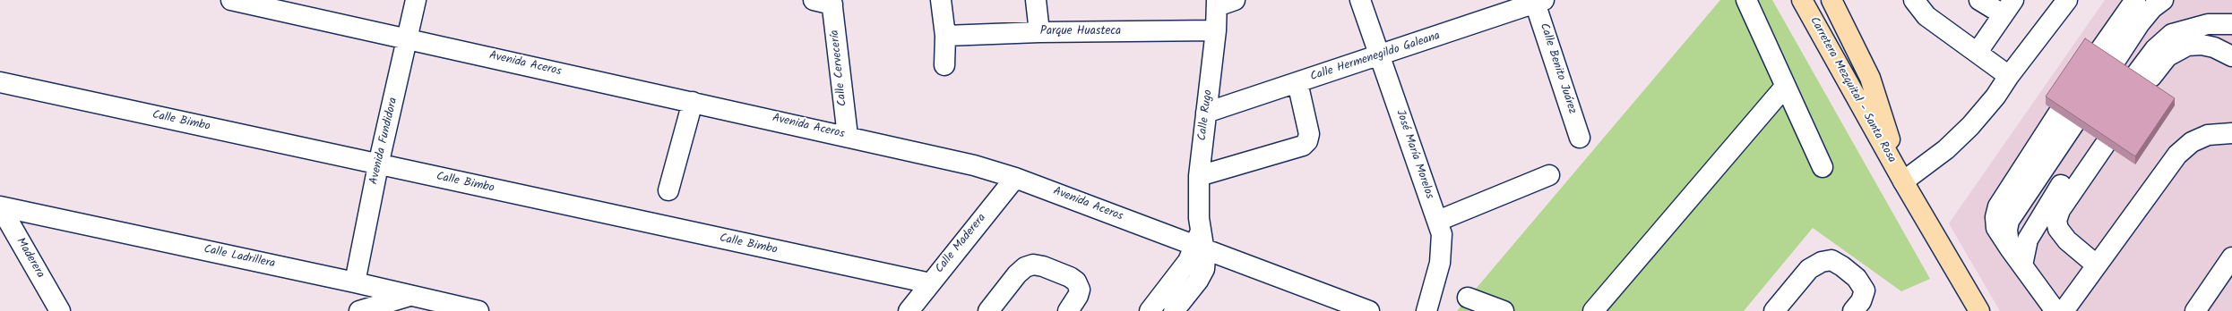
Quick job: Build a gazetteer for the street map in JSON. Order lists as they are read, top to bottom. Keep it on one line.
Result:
{"streets":{"main road":["Carretera Mezquital - Santa Rosa"],"street":["Parque Huasteca","Calle Hermenegildo Galeana","Avenida Aceros","Calle Cervecería","Calle Benito Juárez","Calle Rugo","Calle Bimbo","Avenida Fundidora","José María Morelos","Calle Maderera","Calle Ladrillera","Maderera"]},"crossings":[["Parque Huasteca","Calle Rugo"],["Calle Hermenegildo Galeana","Calle Benito Juárez"],["Calle Hermenegildo Galeana","Calle Rugo"],["Calle Hermenegildo Galeana","José María Morelos"],["Avenida Aceros","Calle Cervecería"],["Avenida Aceros","Calle Rugo"],["Avenida Aceros","Avenida Fundidora"],["Avenida Aceros","Calle Maderera"],["Calle Bimbo","Avenida Fundidora"],["Calle Bimbo","Calle Maderera"],["Avenida Fundidora","Calle Ladrillera"],["Calle Ladrillera","Maderera"]]}
